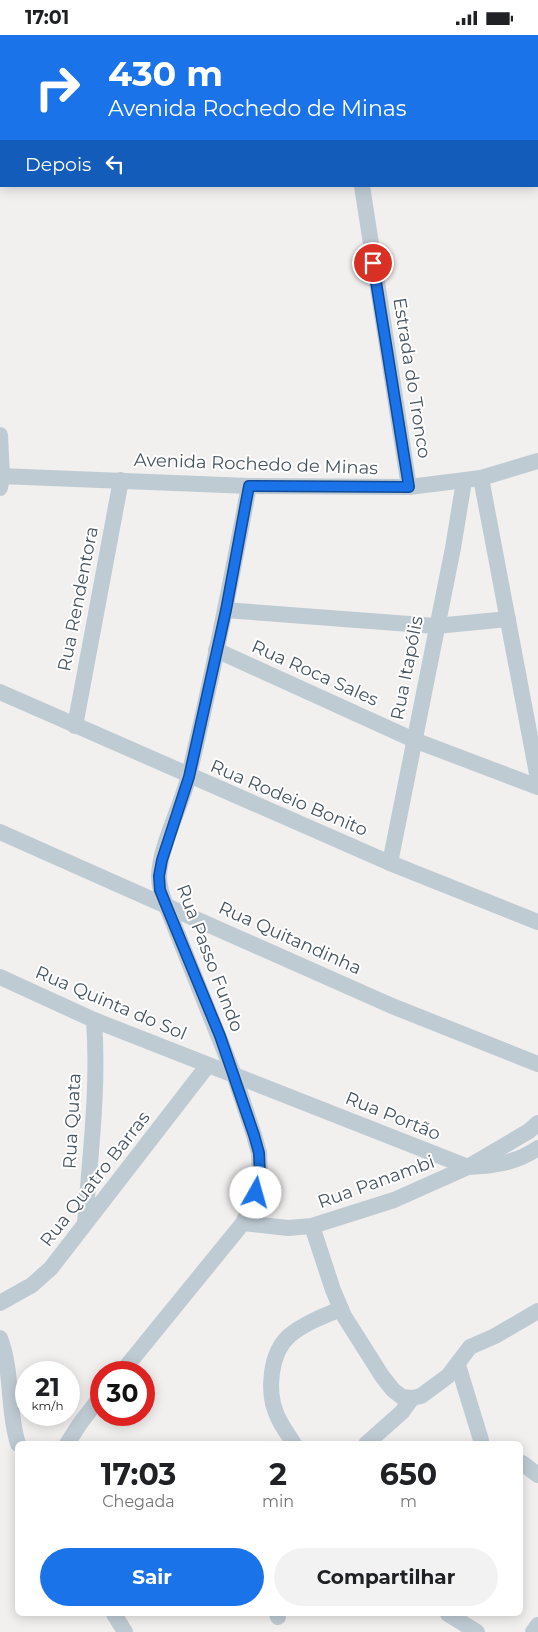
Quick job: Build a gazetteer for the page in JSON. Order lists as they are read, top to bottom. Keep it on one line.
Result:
{"streets":{"street":["Estrada do Tronco","Avenida Rochedo de Minas","Rua Rendentora","Rua Itapólis","Rua Roca Sales","Rua Rodeio Bonito","Rua Quitandinha","Rua Passo Fundo","Rua Quinta do Sol","Rua Portão","Rua Quata","Rua Quatro Barras","Rua Panambi"]},"crossings":[["Estrada do Tronco","Avenida Rochedo de Minas"],["Avenida Rochedo de Minas","Rua Rendentora"],["Avenida Rochedo de Minas","Rua Itapólis"],["Avenida Rochedo de Minas","Rua Passo Fundo"],["Rua Rendentora","Rua Rodeio Bonito"],["Rua Itapólis","Rua Roca Sales"],["Rua Itapólis","Rua Rodeio Bonito"],["Rua Roca Sales","Rua Passo Fundo"],["Rua Rodeio Bonito","Rua Passo Fundo"],["Rua Quitandinha","Rua Passo Fundo"],["Rua Passo Fundo","Rua Quinta do Sol"],["Rua Passo Fundo","Rua Portão"],["Rua Passo Fundo","Rua Panambi"],["Rua Quinta do Sol","Rua Portão"],["Rua Quinta do Sol","Rua Quata"],["Rua Quinta do Sol","Rua Quatro Barras"],["Rua Portão","Rua Panambi"],["Rua Quata","Rua Quatro Barras"]],"page":{"status":"17:01","turn":["430 m","Avenida Rochedo de Minas"],"then":"Depois","speed":"21 km/h","limit":"30","eta":["17:03","Chegada","2","min","650","m"],"buttons":["Sair","Compartilhar"]}}
